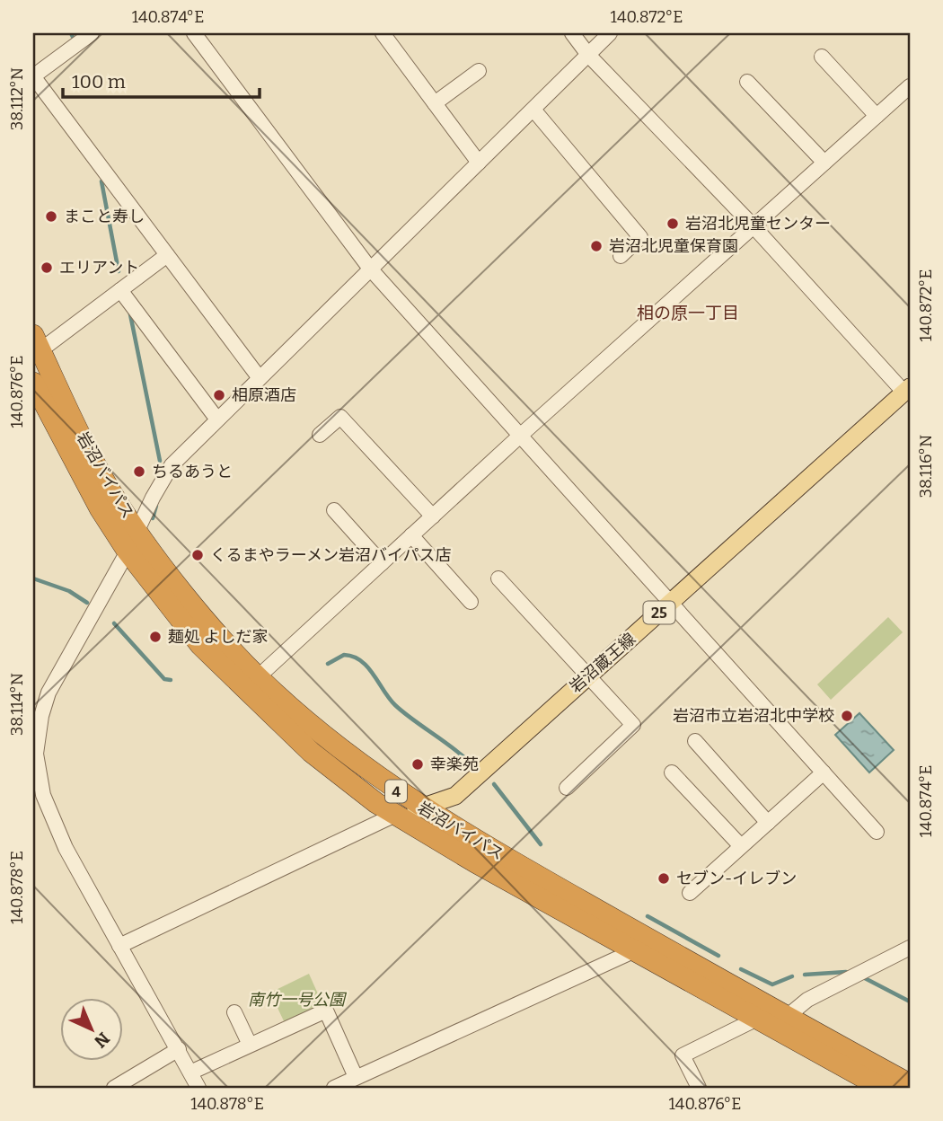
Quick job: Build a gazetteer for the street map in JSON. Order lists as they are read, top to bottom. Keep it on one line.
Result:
{"streets":{"highway":["岩沼バイパス","4"],"main road":["25","岩沼蔵王線"]},"crossings":[["岩沼バイパス","岩沼蔵王線"]],"districts":["相の原一丁目"],"parks":["南竹一号公園"],"places":["まこと寿し","岩沼北児童センター","岩沼北児童保育園","エリアント","相原酒店","ちるあうと","くるまやラーメン岩沼バイパス店","麺処 よしだ家","岩沼市立岩沼北中学校","幸楽苑","セブン-イレブン"],"scale_bar":"100 m","north":"bottom right","coordinates":["140.874°E","140.872°E","38.112°N","140.876°E","38.116°N","38.114°N","140.878°E"]}
